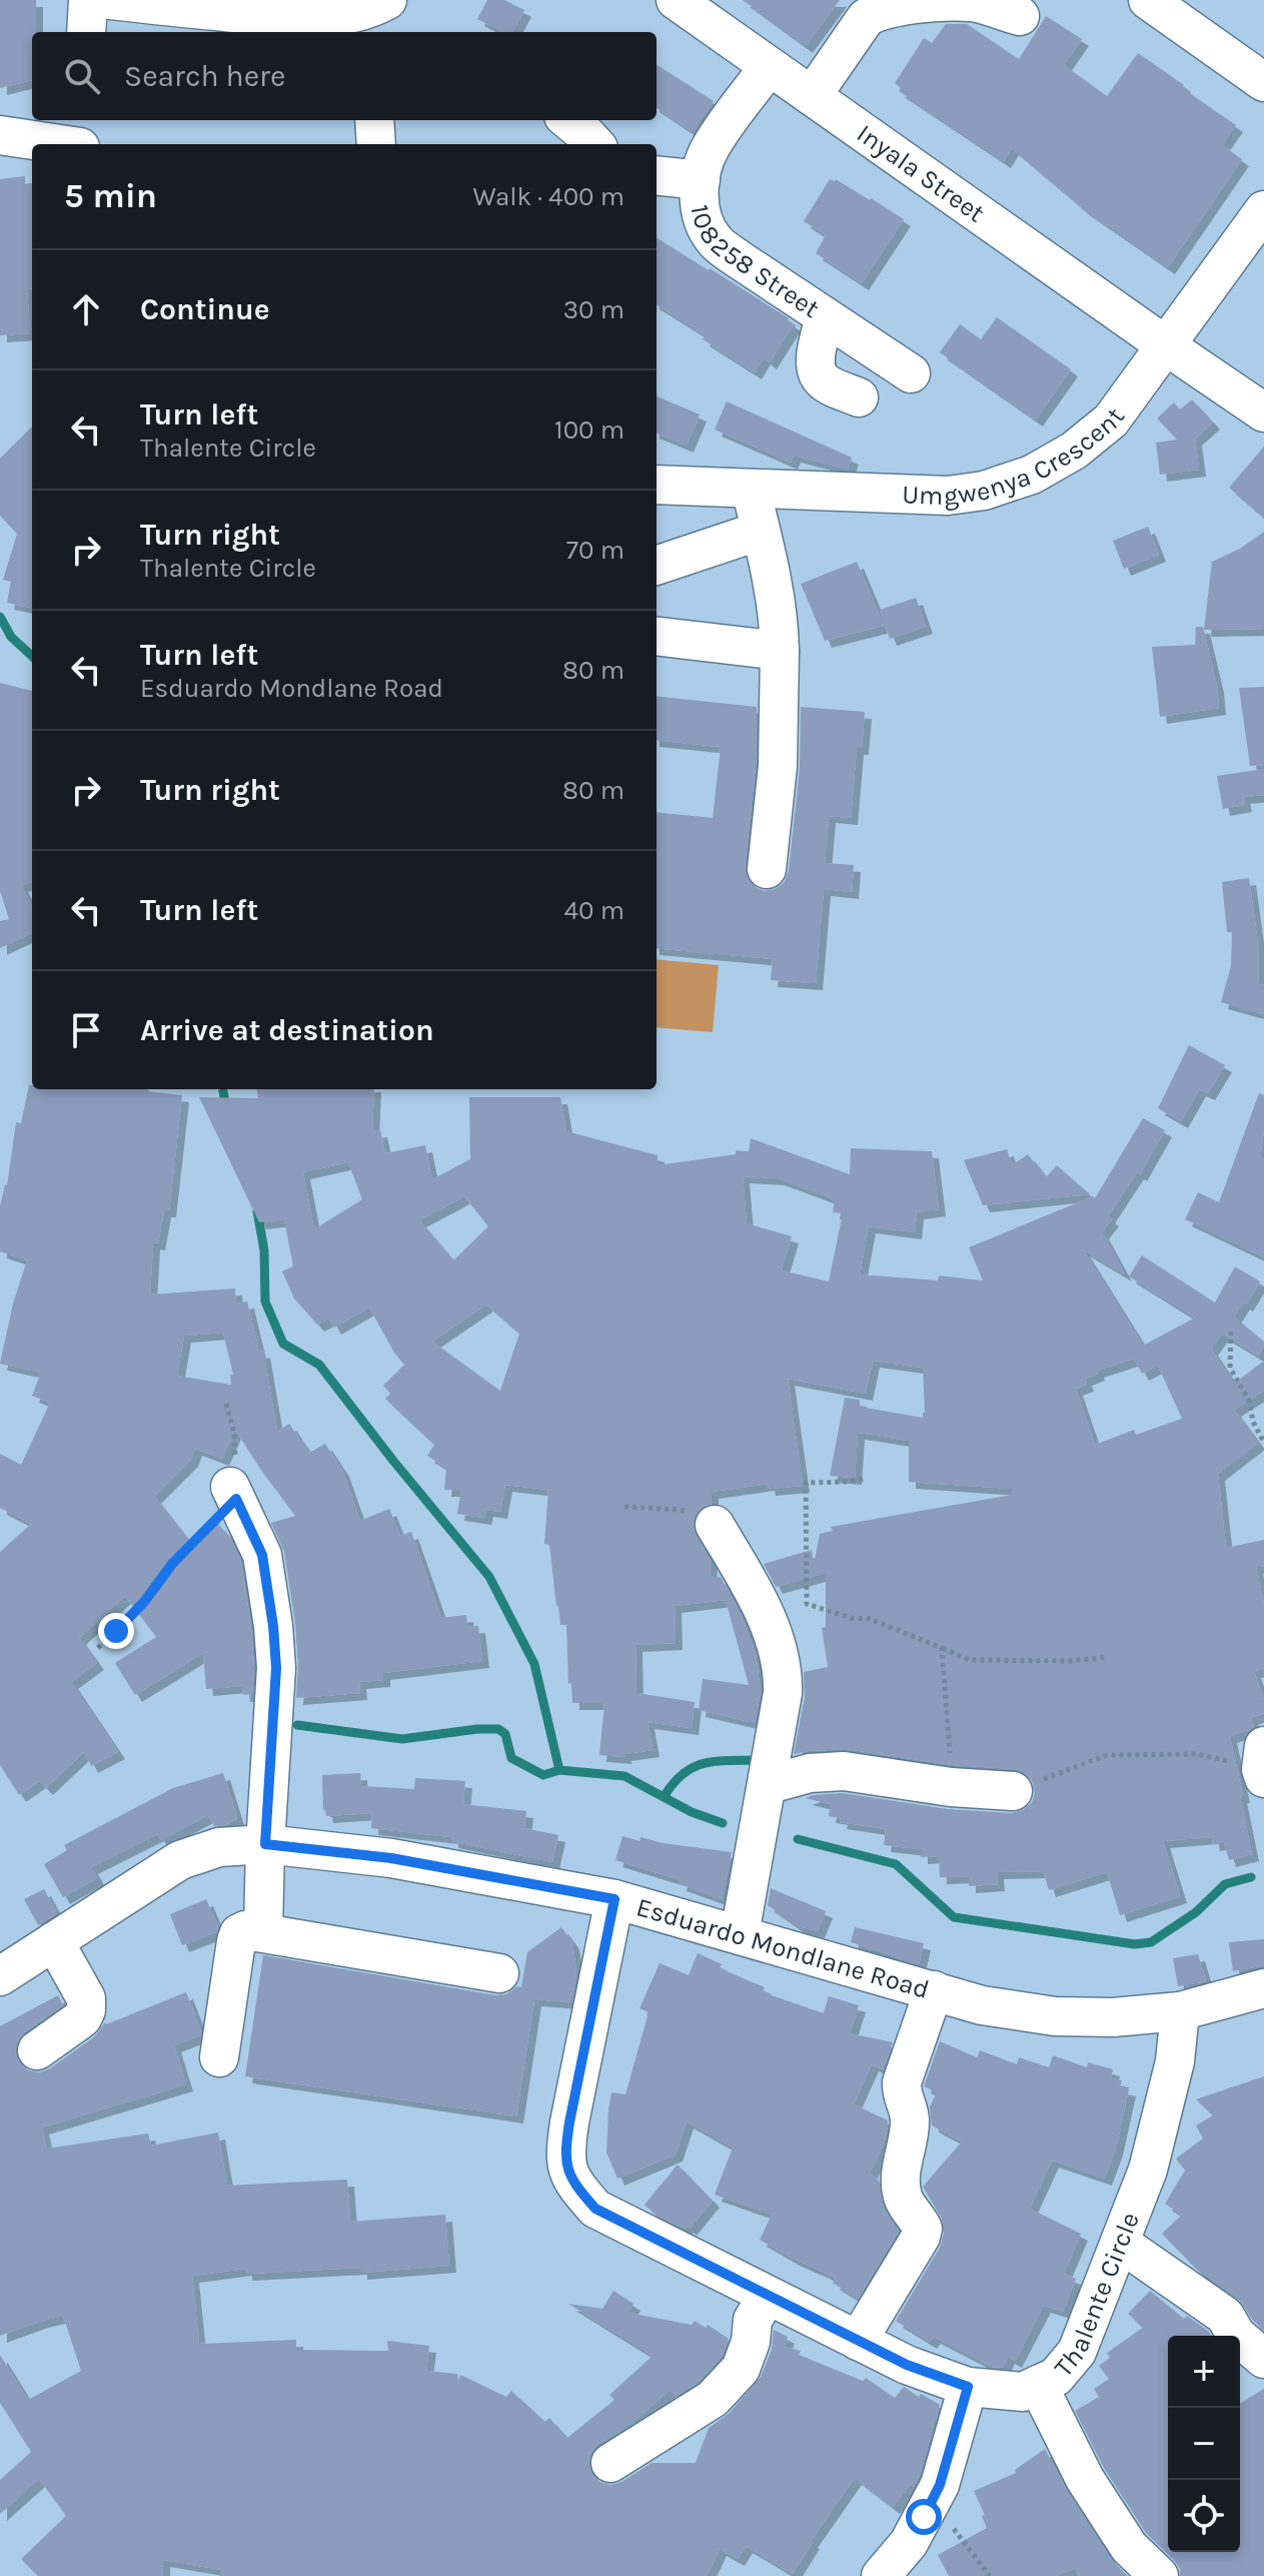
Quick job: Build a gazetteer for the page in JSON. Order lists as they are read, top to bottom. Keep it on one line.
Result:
{"streets":{"street":["Inyala Street","108258 Street","Umgwenya Crescent","Esduardo Mondlane Road","Thalente Circle"]},"crossings":[["Inyala Street","108258 Street"],["Inyala Street","Umgwenya Crescent"],["Esduardo Mondlane Road","Thalente Circle"]],"page":{"search":"Search here","heading":["5 min","Walk · 400 m"],"list":[["Continue","30 m"],["Turn left","Thalente Circle","100 m"],["Turn right","Thalente Circle","70 m"],["Turn left","Esduardo Mondlane Road","80 m"],["Turn right","80 m"],["Turn left","40 m"],"Arrive at destination"],"map_buttons":["+","−"]}}
